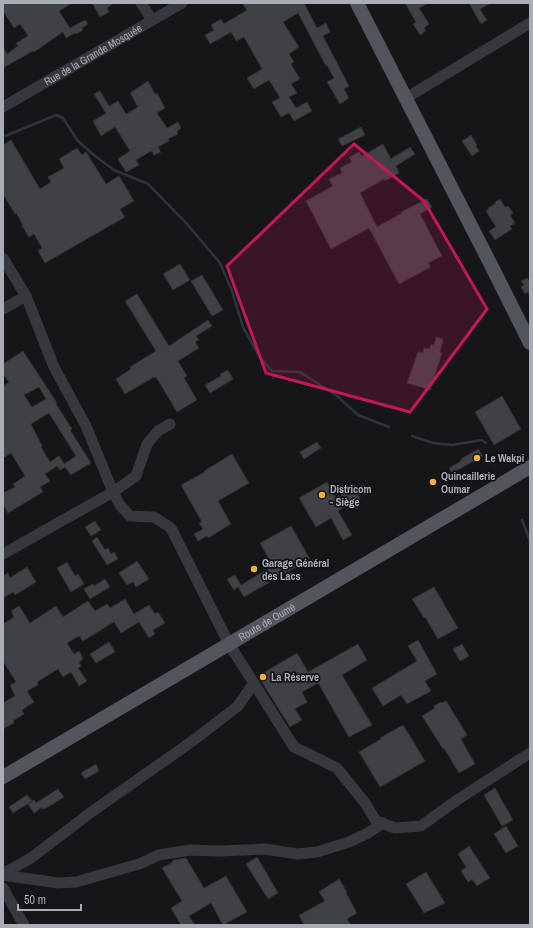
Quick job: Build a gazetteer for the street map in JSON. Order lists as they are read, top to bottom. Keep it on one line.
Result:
{"streets":{"main road":["Route de Oumé"],"street":["Rue de la Grande Mosquée"]},"places":["Le Wakpi","Quincaillerie Oumar","Districom - Siège","Garage Général des Lacs","La Réserve"],"scale_bar":"50 m"}
